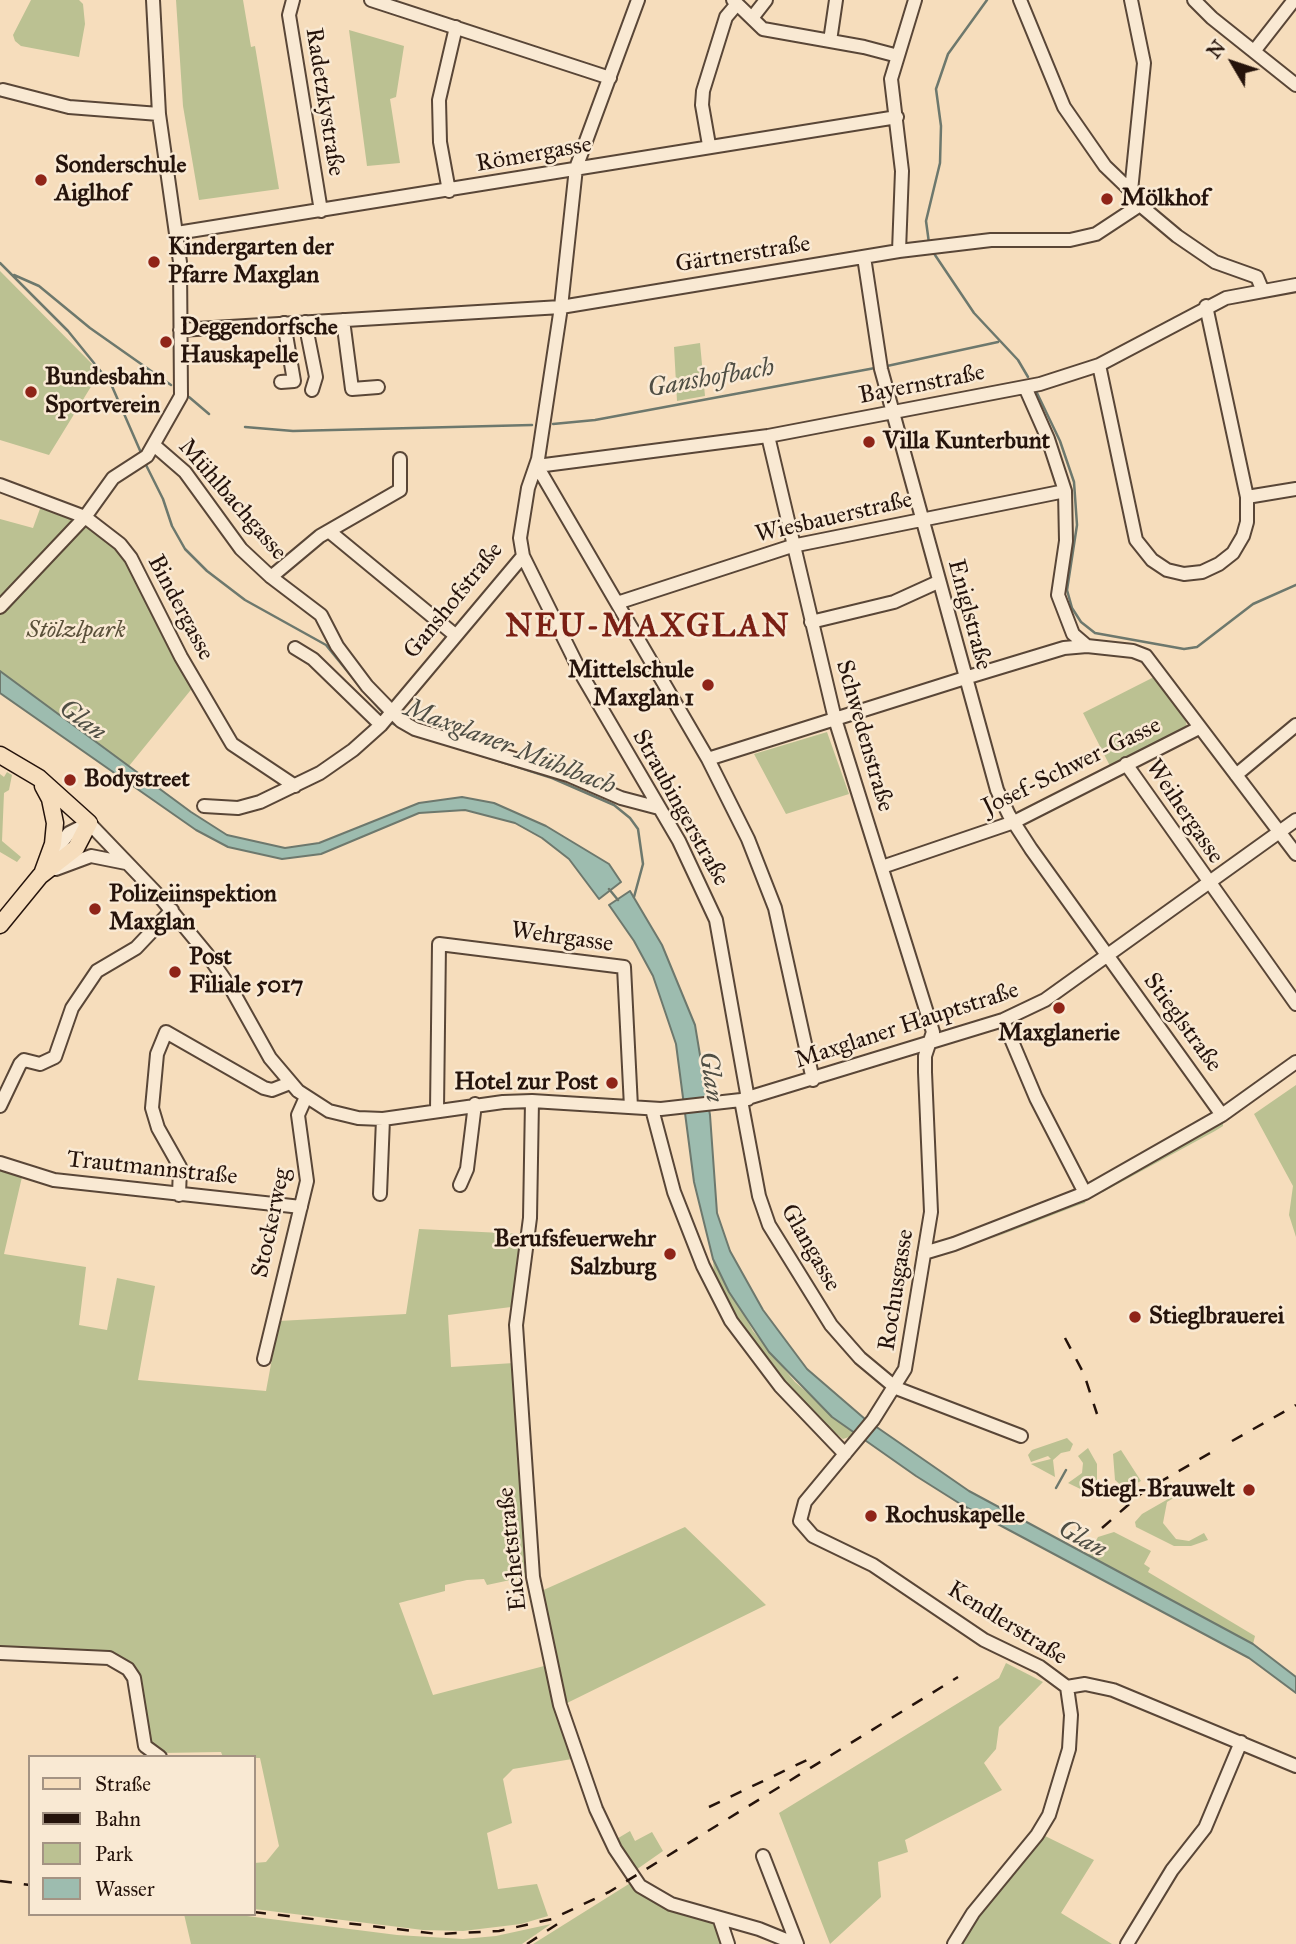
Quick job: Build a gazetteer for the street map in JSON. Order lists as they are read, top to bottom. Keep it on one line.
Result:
{"streets":{"street":["Radetzkystraße","Römergasse","Gärtnerstraße","Bayernstraße","Mühlbachgasse","Wiesbauerstraße","Ganshofstraße","Bindergasse","Eniglstraße","Schwedenstraße","Josef-Schwer-Gasse","Straubingerstraße","Weihergasse","Wehrgasse","Stieglstraße","Maxglaner Hauptstraße","Trautmannstraße","Stockerweg","Glangasse","Rochusgasse","Eichetstraße","Kendlerstraße"]},"crossings":[["Radetzkystraße","Römergasse"],["Römergasse","Ganshofstraße"],["Gärtnerstraße","Ganshofstraße"],["Gärtnerstraße","Eniglstraße"],["Bayernstraße","Ganshofstraße"],["Bayernstraße","Eniglstraße"],["Bayernstraße","Schwedenstraße"],["Mühlbachgasse","Ganshofstraße"],["Mühlbachgasse","Straubingerstraße"],["Wiesbauerstraße","Eniglstraße"],["Wiesbauerstraße","Schwedenstraße"],["Ganshofstraße","Bindergasse"],["Ganshofstraße","Straubingerstraße"],["Eniglstraße","Josef-Schwer-Gasse"],["Eniglstraße","Stieglstraße"],["Eniglstraße","Maxglaner Hauptstraße"],["Schwedenstraße","Josef-Schwer-Gasse"],["Schwedenstraße","Maxglaner Hauptstraße"],["Schwedenstraße","Rochusgasse"],["Josef-Schwer-Gasse","Weihergasse"],["Straubingerstraße","Maxglaner Hauptstraße"],["Straubingerstraße","Glangasse"],["Weihergasse","Maxglaner Hauptstraße"],["Wehrgasse","Maxglaner Hauptstraße"],["Stieglstraße","Maxglaner Hauptstraße"],["Maxglaner Hauptstraße","Stockerweg"],["Maxglaner Hauptstraße","Glangasse"],["Maxglaner Hauptstraße","Rochusgasse"],["Maxglaner Hauptstraße","Eichetstraße"],["Trautmannstraße","Stockerweg"],["Glangasse","Rochusgasse"],["Rochusgasse","Kendlerstraße"]],"districts":["NEU-MAXGLAN"],"water":["Ganshofbach","Glan","Maxglaner Mühlbach"],"parks":["Stölzlpark"],"places":["Sonderschule Aiglhof","Mölkhof","Kindergarten der Pfarre Maxglan","Deggendorfsche Hauskapelle","Bundesbahn Sportverein","Villa Kunterbunt","Mittelschule Maxglan 1","Bodystreet","Polizeiinspektion Maxglan","Post Filiale 5017","Maxglanerie","Hotel zur Post","Berufsfeuerwehr Salzburg","Stieglbrauerei","Stiegl-Brauwelt","Rochuskapelle"],"legend":["Straße","Bahn","Park","Wasser"],"north":"top left"}
